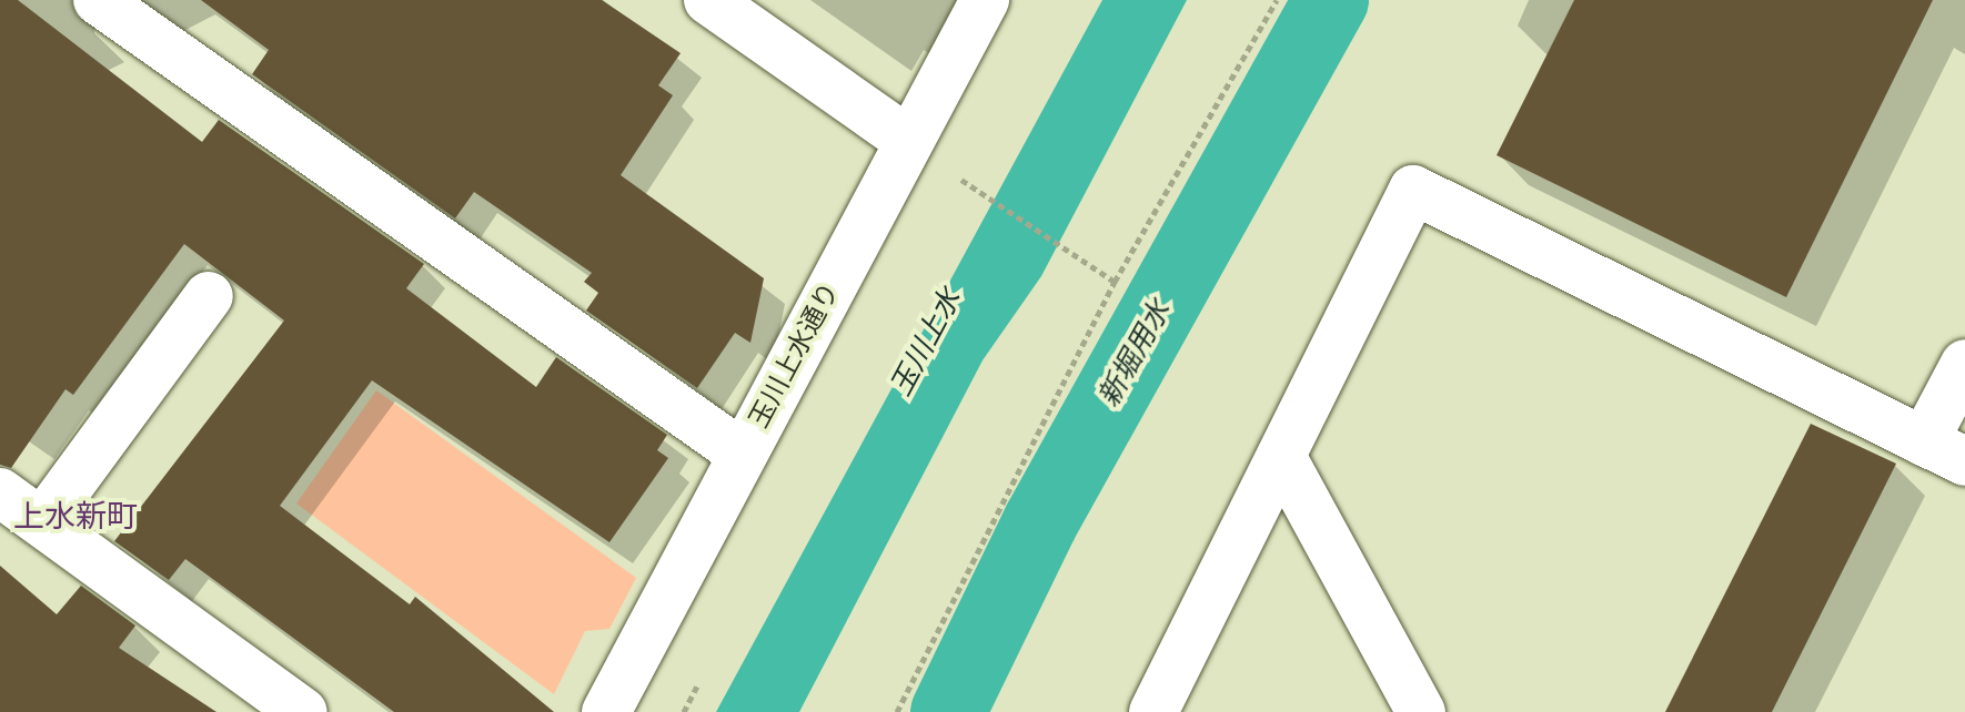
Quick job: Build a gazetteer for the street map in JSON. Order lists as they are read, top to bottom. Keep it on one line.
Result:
{"streets":{"street":["玉川上水通り"]},"districts":["上水新町"],"water":["玉川上水","新堀用水"]}
